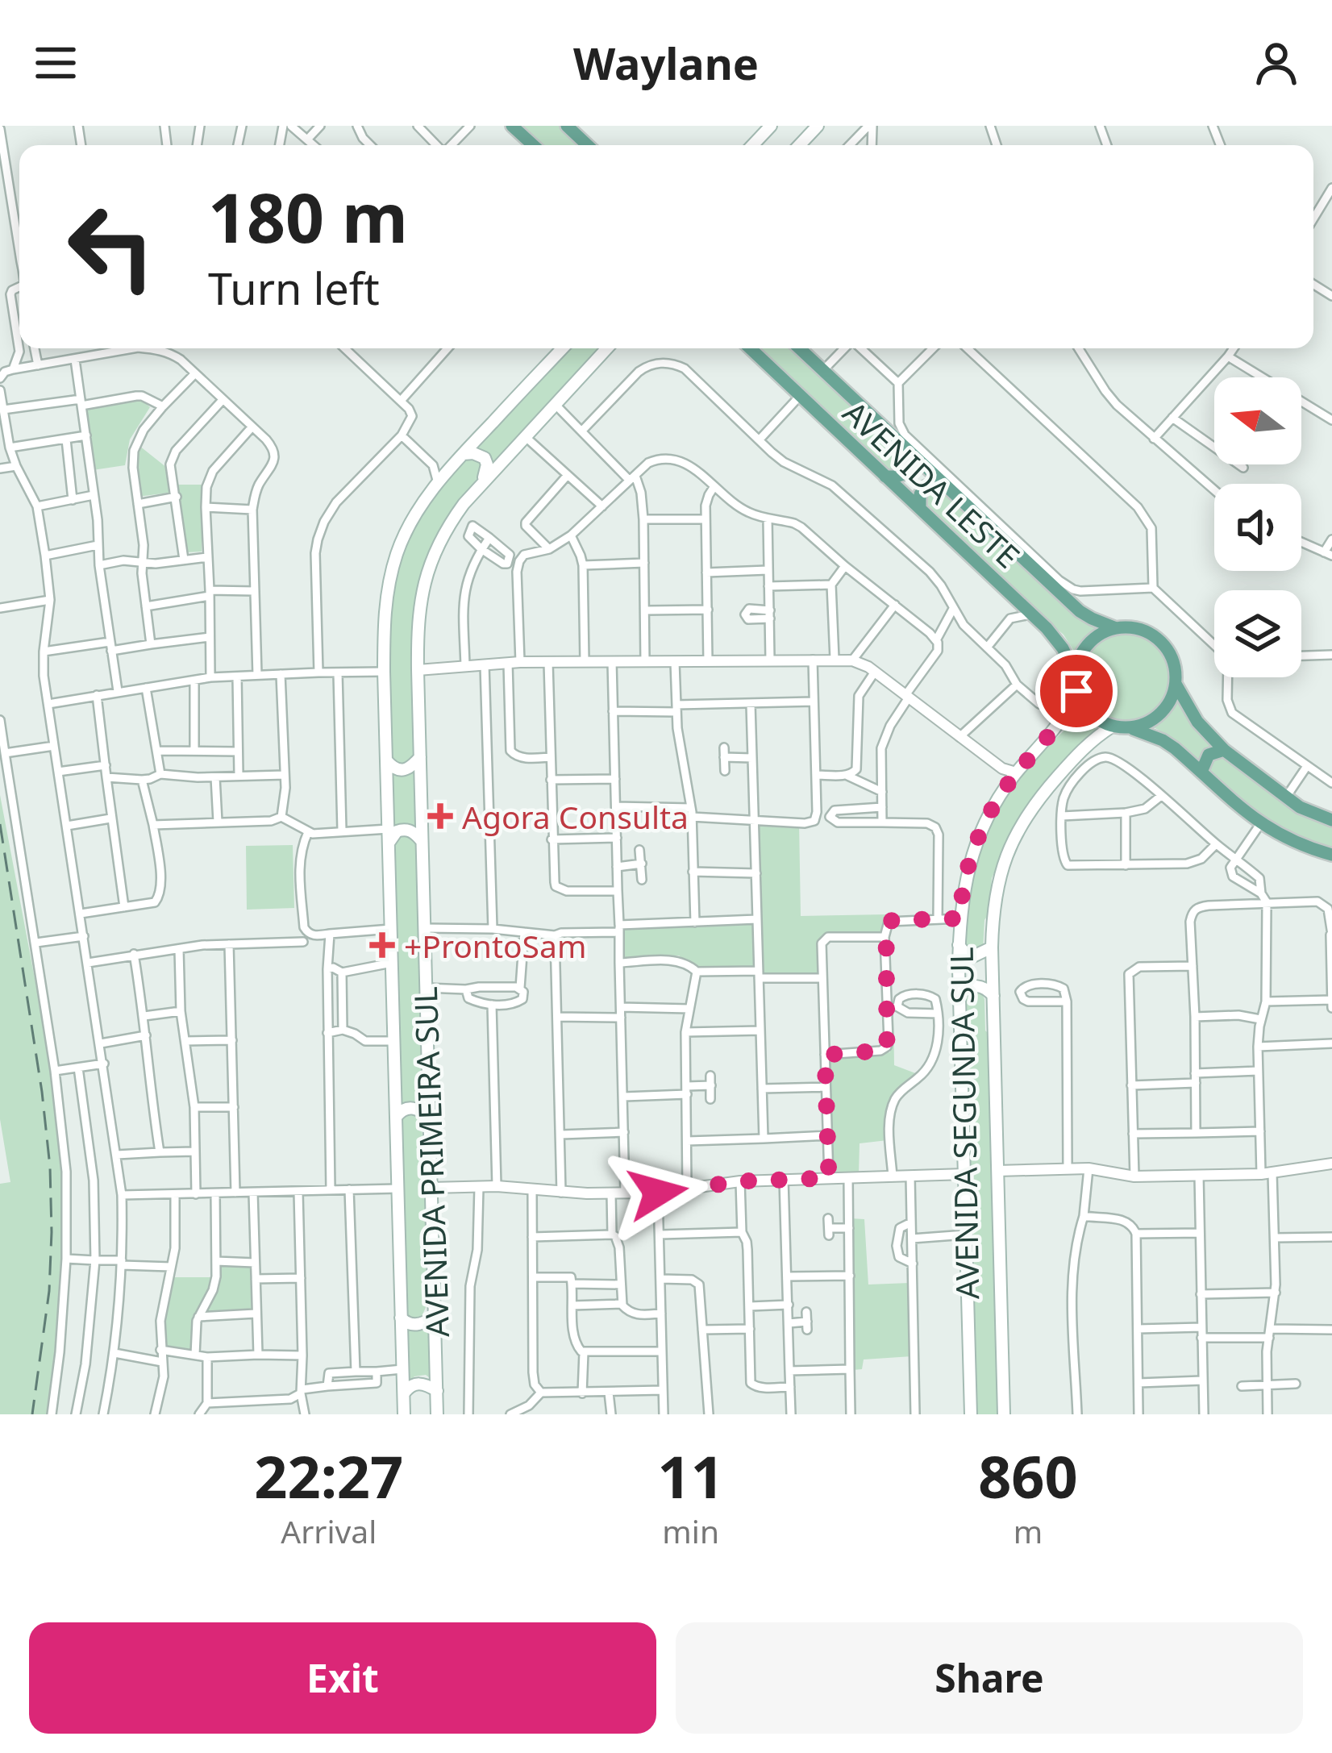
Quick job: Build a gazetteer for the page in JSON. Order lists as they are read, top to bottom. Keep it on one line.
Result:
{"streets":{"main road":["AVENIDA LESTE","AVENIDA SEGUNDA SUL","AVENIDA PRIMEIRA SUL"]},"crossings":[["AVENIDA LESTE","AVENIDA SEGUNDA SUL"]],"places":{"health":["Agora Consulta","+ProntoSam"]},"north":"left","page":{"header":"Waylane","turn":["180 m","Turn left"],"eta":["22:27","Arrival","11","min","860","m"],"buttons":["Exit","Share"]}}
